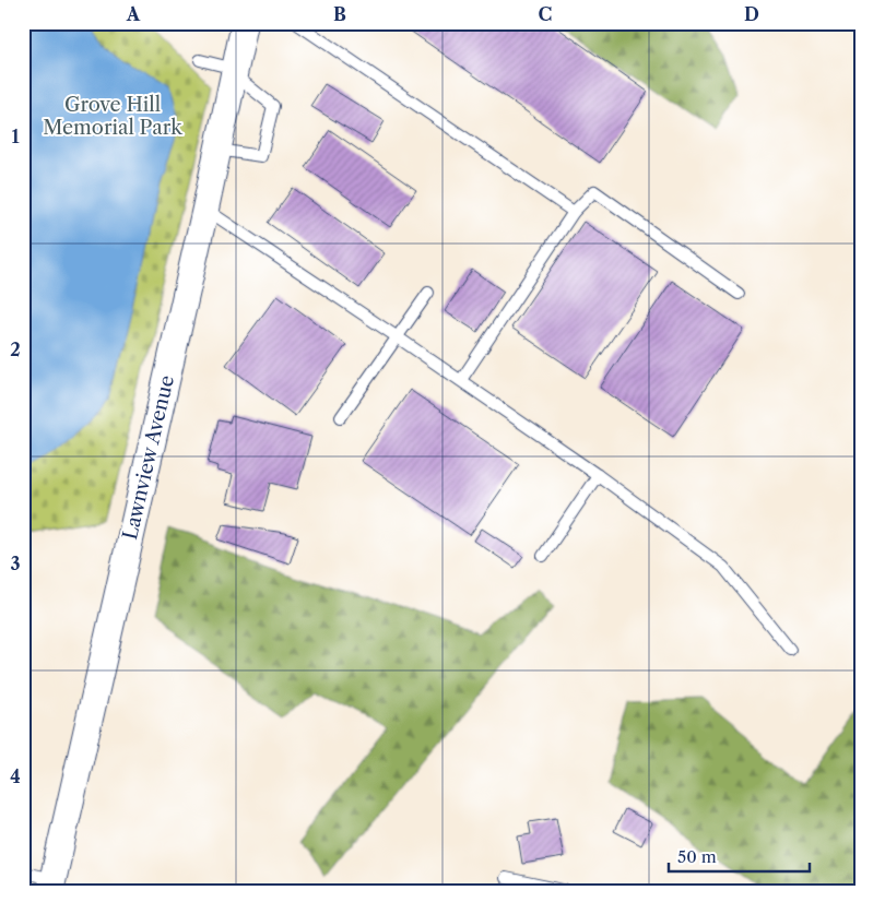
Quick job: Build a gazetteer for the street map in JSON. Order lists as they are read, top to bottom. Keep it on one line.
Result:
{"streets":{"street":["Lawnview Avenue"]},"parks":["Grove Hill Memorial Park"],"scale_bar":"50 m","grid":{"columns":["A","B","C","D"],"rows":["1","2","3","4"]}}
